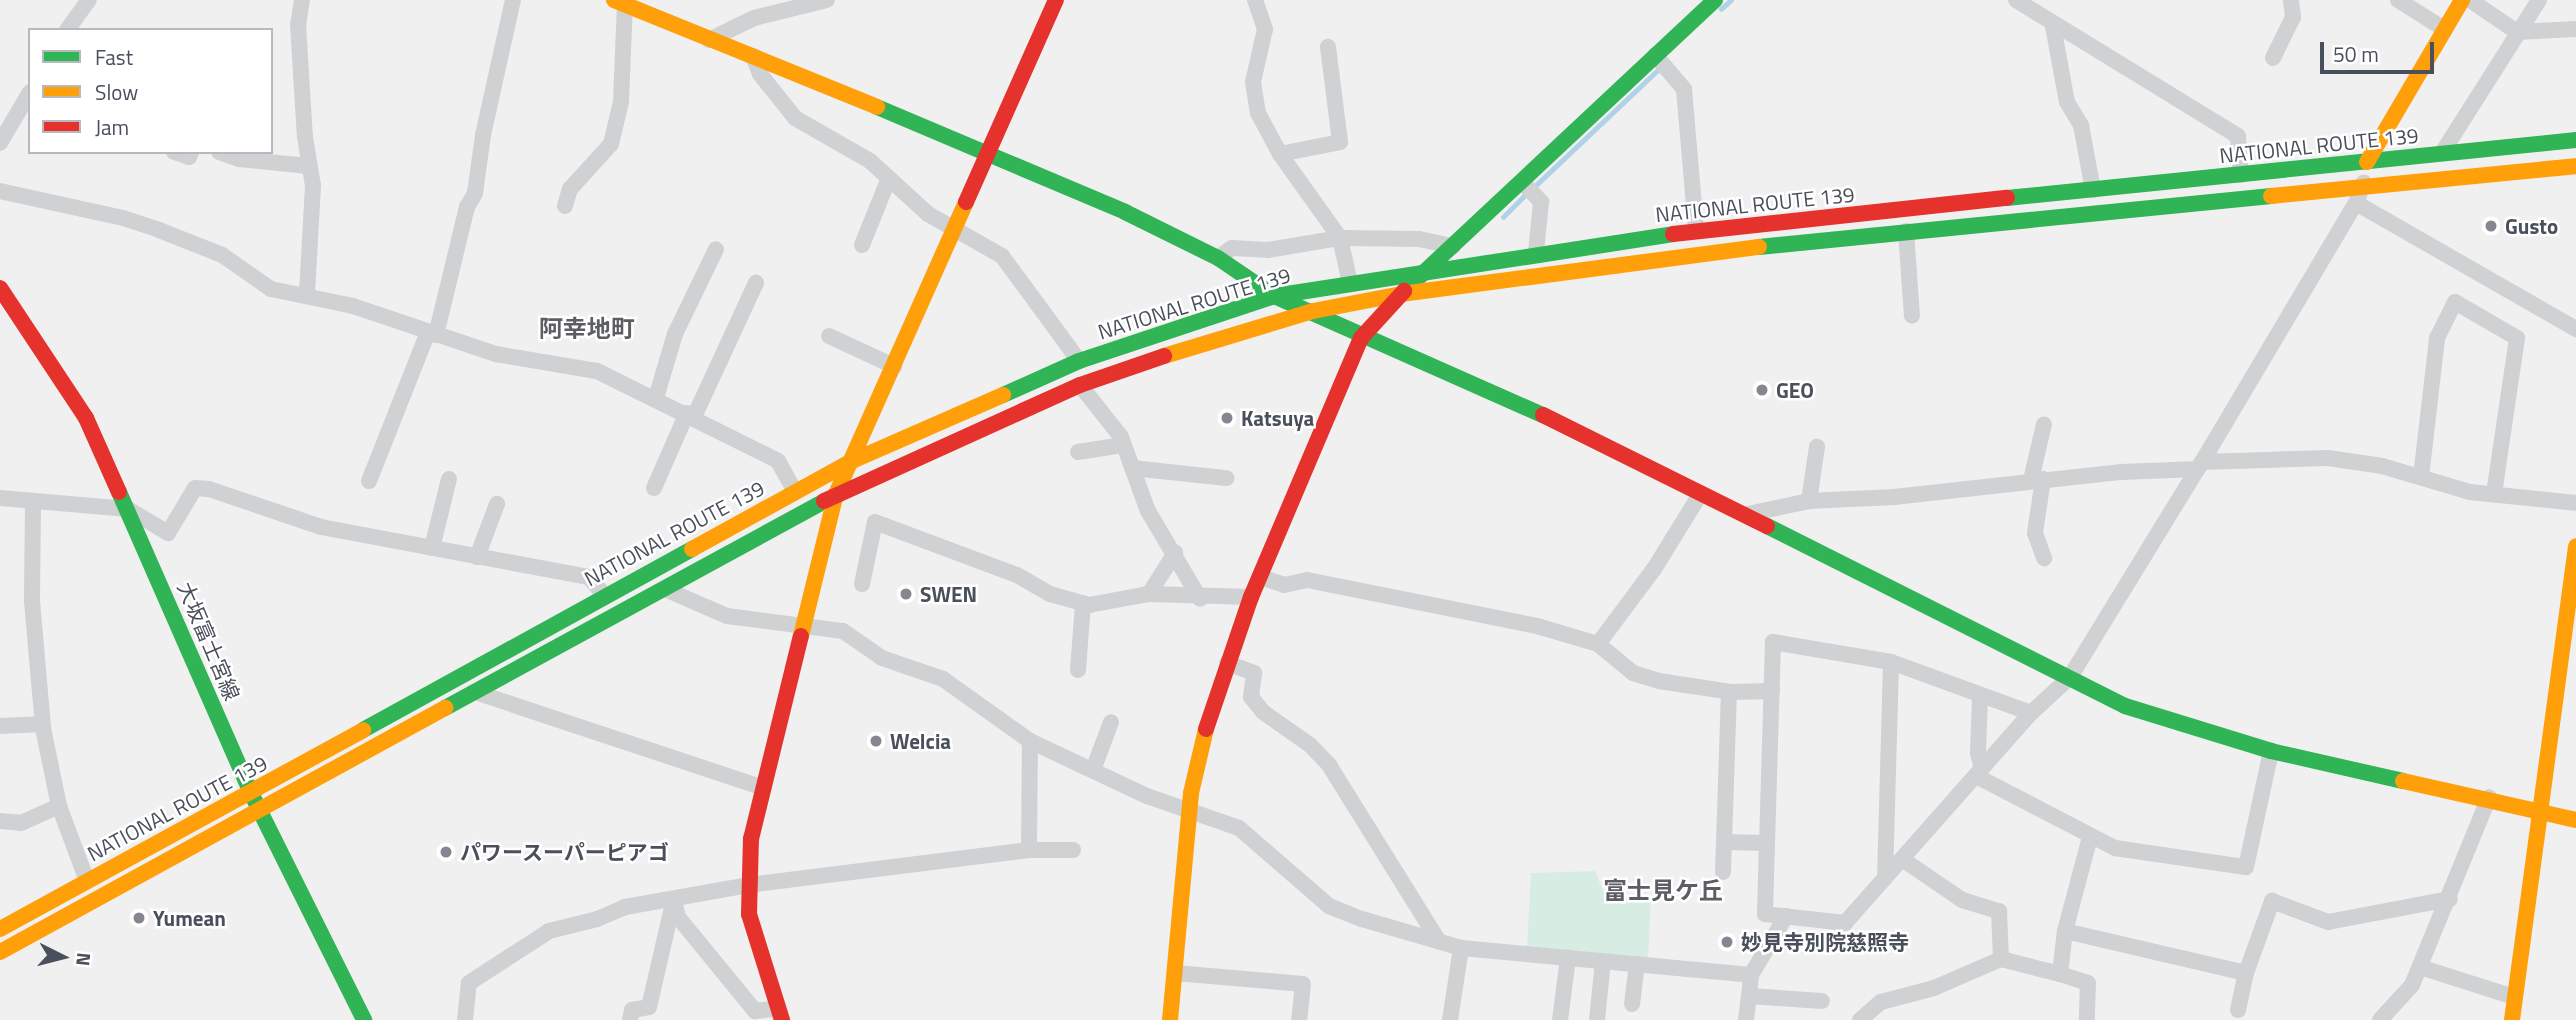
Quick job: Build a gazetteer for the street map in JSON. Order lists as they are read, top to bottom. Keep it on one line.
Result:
{"streets":{"main road":["NATIONAL ROUTE 139","大坂富士宮線"]},"crossings":[["NATIONAL ROUTE 139","大坂富士宮線"]],"districts":["阿幸地町","富士見ケ丘"],"places":["Gusto","GEO","Katsuya","SWEN","Welcia","パワースーパーピアゴ","Yumean","妙見寺別院慈照寺"],"legend":["Fast","Slow","Jam"],"scale_bar":"50 m","north":"right"}
